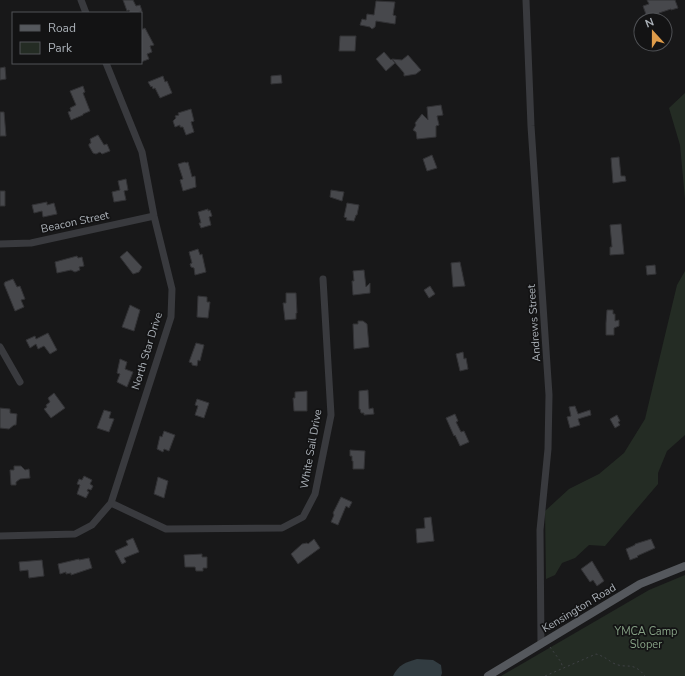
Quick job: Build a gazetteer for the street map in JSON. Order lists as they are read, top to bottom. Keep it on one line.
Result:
{"streets":{"main road":["Kensington Road"],"street":["Beacon Street","Andrews Street","North Star Drive","White Sail Drive"]},"crossings":[["Beacon Street","North Star Drive"],["Andrews Street","Kensington Road"],["North Star Drive","White Sail Drive"]],"parks":["YMCA Camp Sloper"],"legend":["Road","Park"],"north":"top"}
